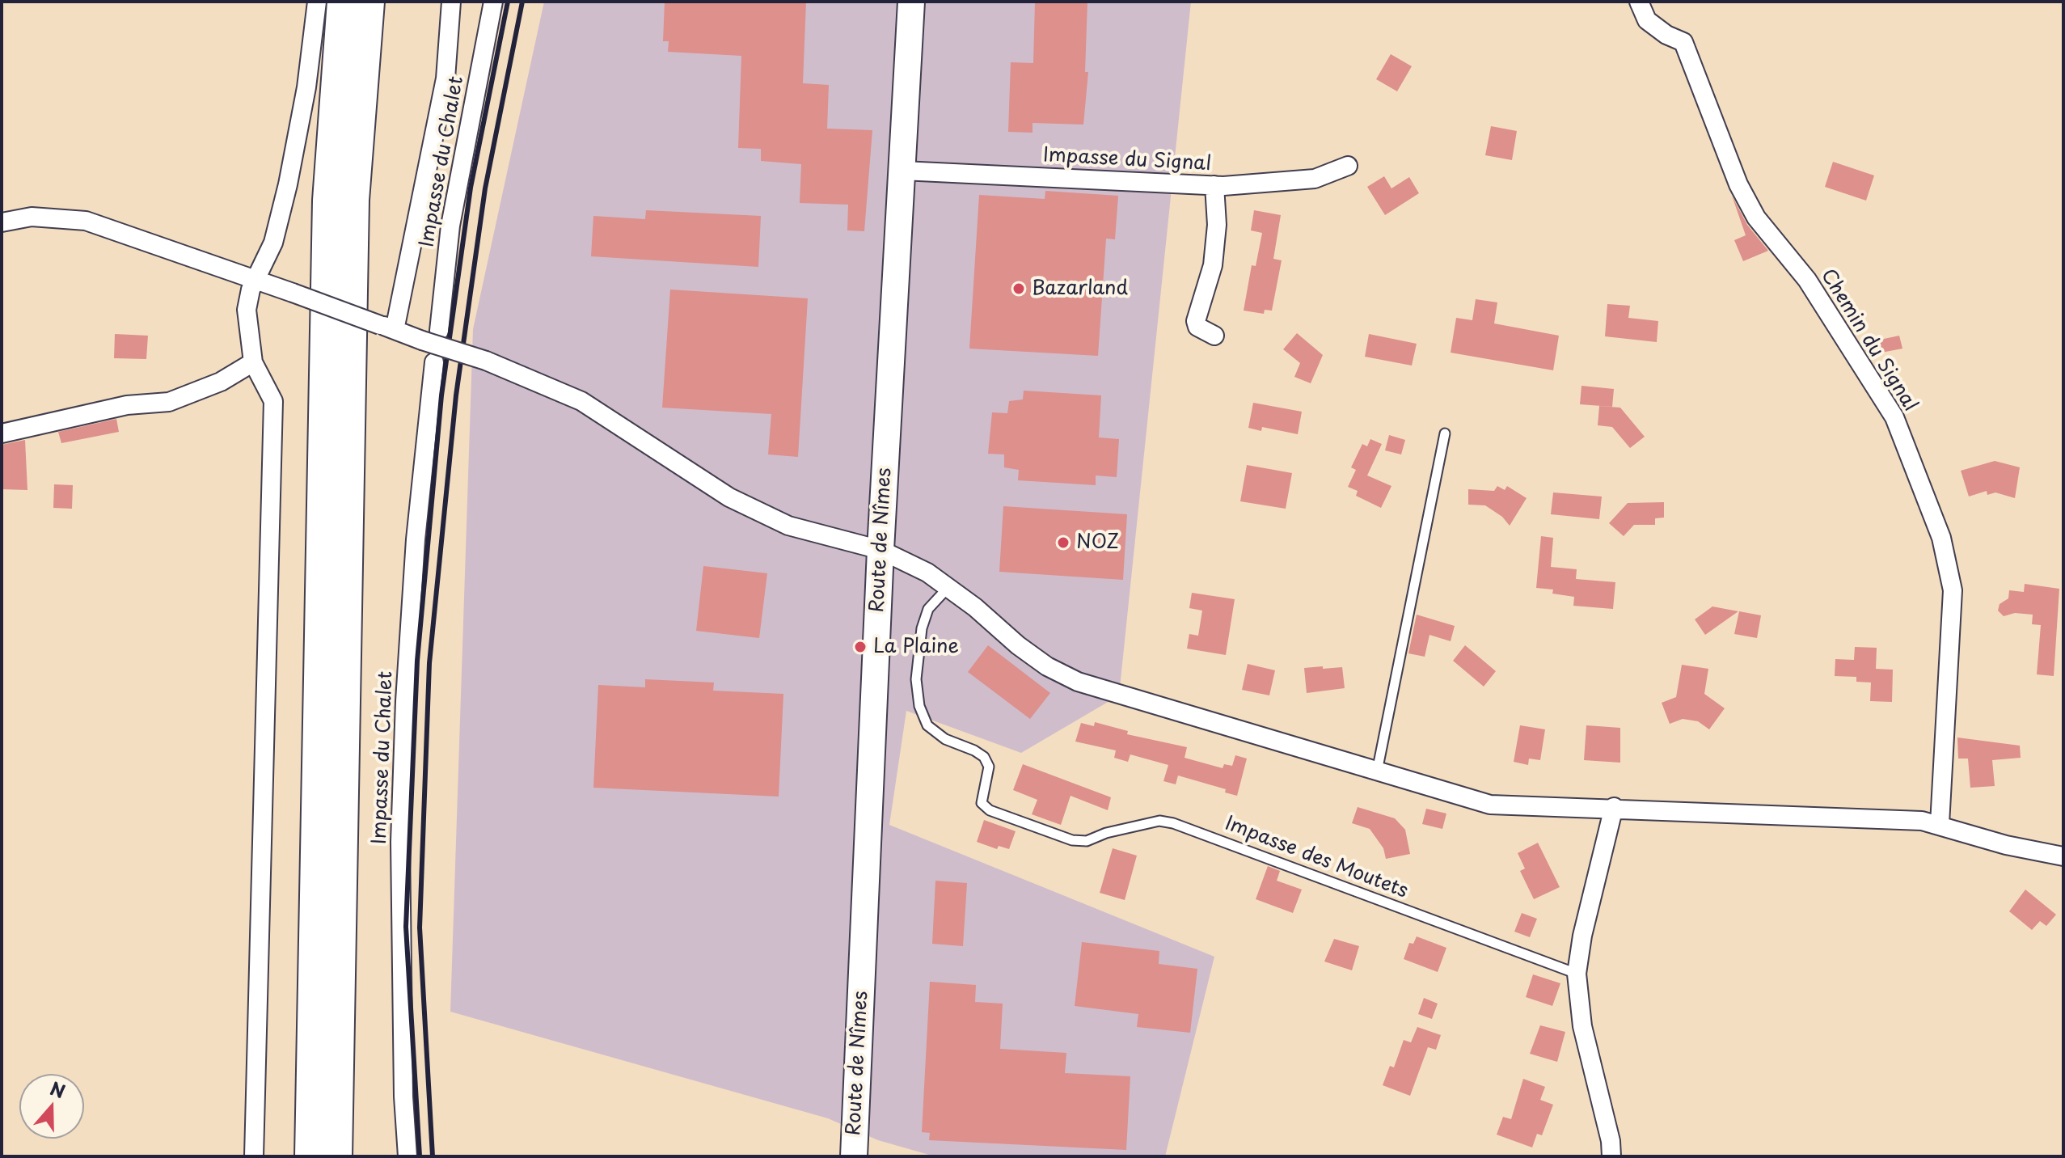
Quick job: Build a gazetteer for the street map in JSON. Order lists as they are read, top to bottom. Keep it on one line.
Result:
{"streets":{"main road":["Route de Nîmes"],"street":["Impasse du Signal","Impasse du Chalet","Chemin du Signal"],"lane":["Impasse des Moutets"]},"crossings":[["Impasse du Signal","Route de Nîmes"]],"places":["Bazarland","NOZ","La Plaine"],"north":"top"}
